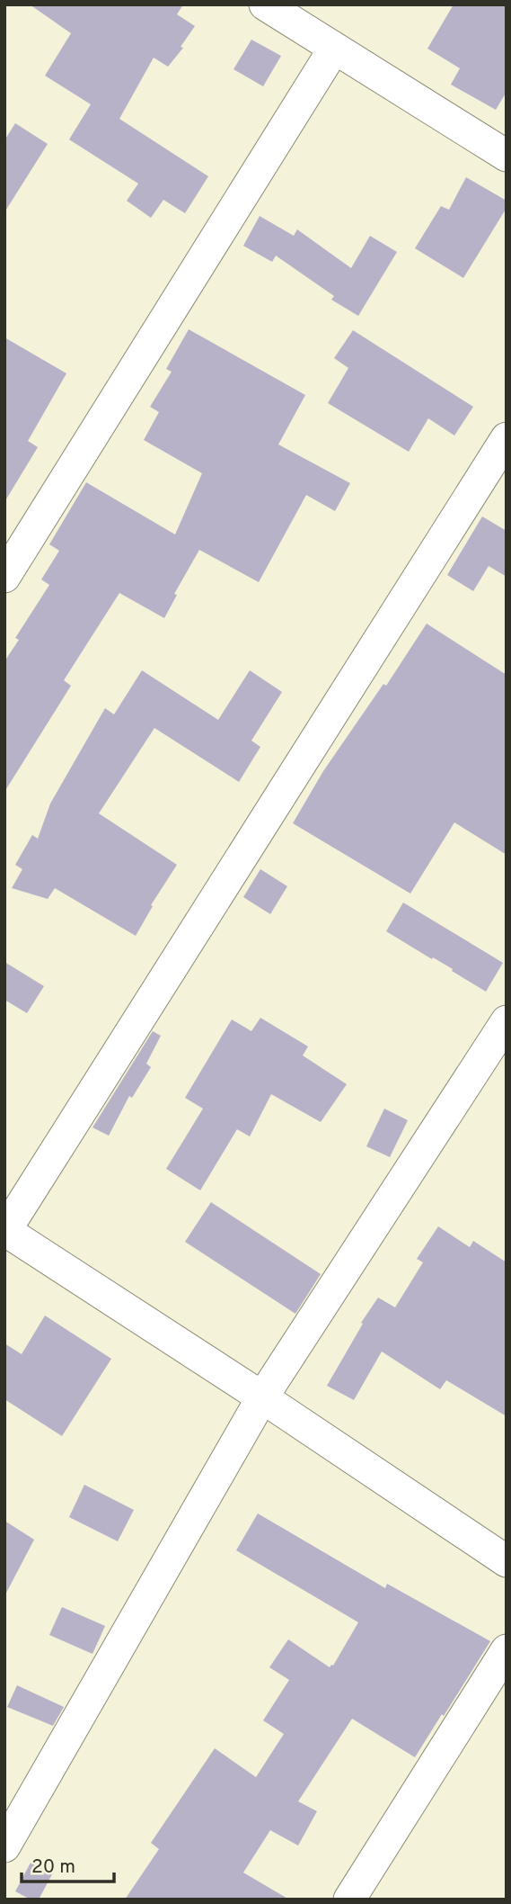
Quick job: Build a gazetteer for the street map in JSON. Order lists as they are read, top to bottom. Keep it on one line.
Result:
{"scale_bar":"20 m"}
